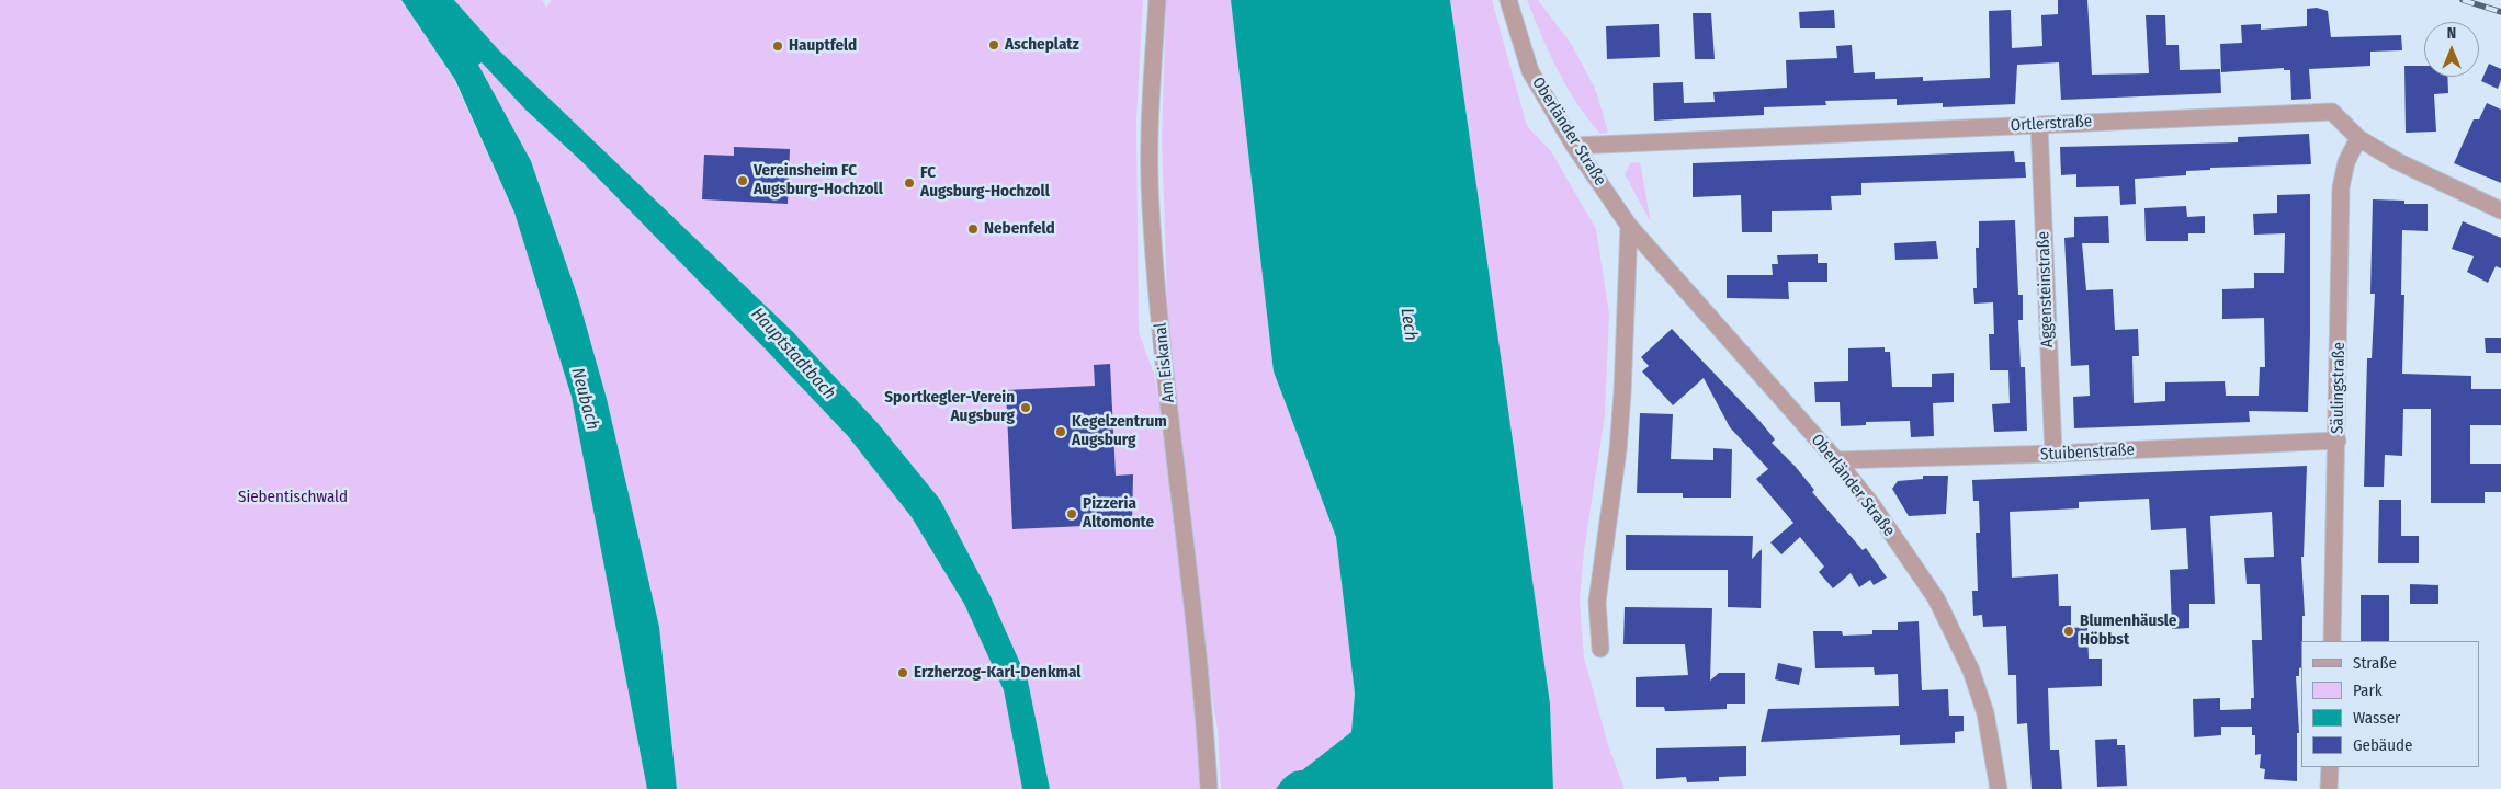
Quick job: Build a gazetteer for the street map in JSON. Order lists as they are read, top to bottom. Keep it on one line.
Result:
{"streets":{"street":["Ortlerstraße","Oberländer Straße","Aggensteinstraße","Am Eiskanal","Säulingstraße","Stuibenstraße"]},"crossings":[["Ortlerstraße","Oberländer Straße"],["Ortlerstraße","Aggensteinstraße"],["Ortlerstraße","Säulingstraße"],["Oberländer Straße","Stuibenstraße"],["Aggensteinstraße","Stuibenstraße"],["Säulingstraße","Stuibenstraße"]],"water":["Lech","Hauptstadtbach","Neubach"],"parks":["Siebentischwald"],"places":["Ascheplatz","Hauptfeld","Vereinsheim FC Augsburg-Hochzoll","FC Augsburg-Hochzoll","Nebenfeld","Sportkegler-Verein Augsburg","Kegelzentrum Augsburg","Pizzeria Altomonte","Blumenhäusle Höbbst","Erzherzog-Karl-Denkmal"],"legend":["Straße","Park","Wasser","Gebäude"],"north":"top"}
